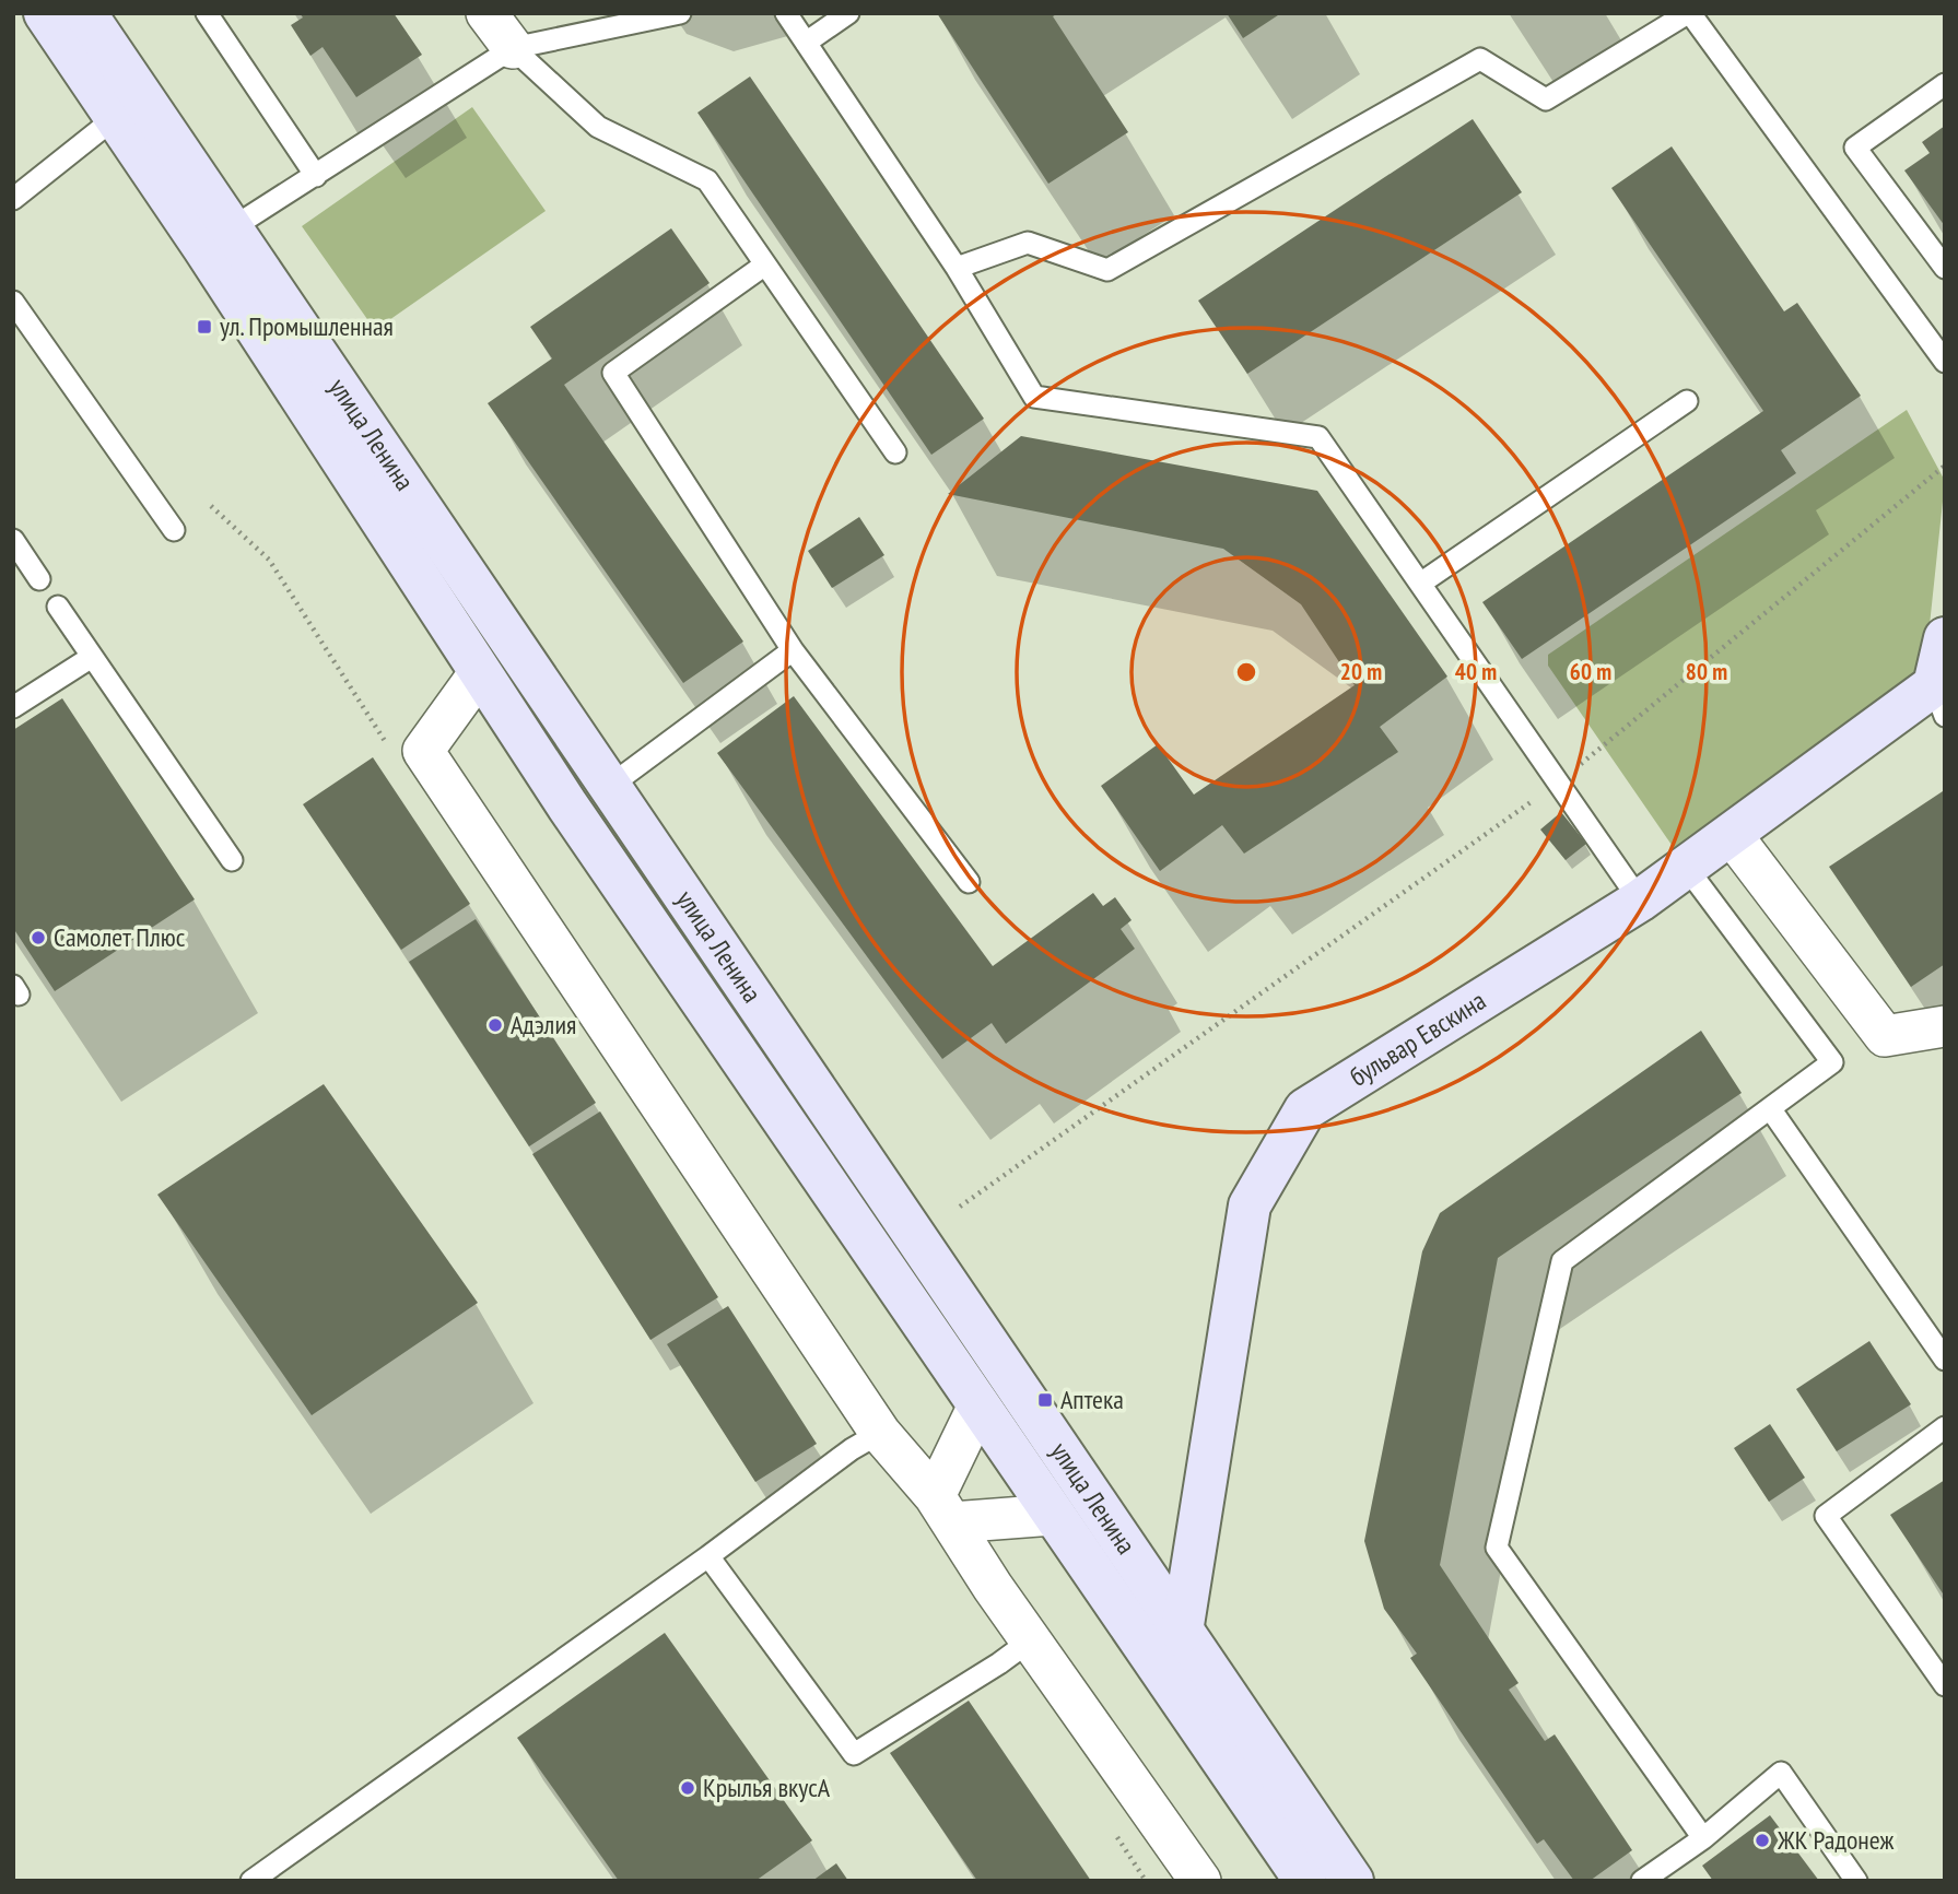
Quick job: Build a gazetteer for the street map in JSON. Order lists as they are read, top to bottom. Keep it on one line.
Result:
{"streets":{"street":["улица Ленина","бульвар Евскина"]},"crossings":[["улица Ленина","бульвар Евскина"]],"places":{"transit":["ул. Промышленная","Аптека"],"other":["Самолет Плюс","Адэлия","Крылья вкусА","ЖК Радонеж"]},"rings":["20 m","40 m","60 m","80 m"]}
